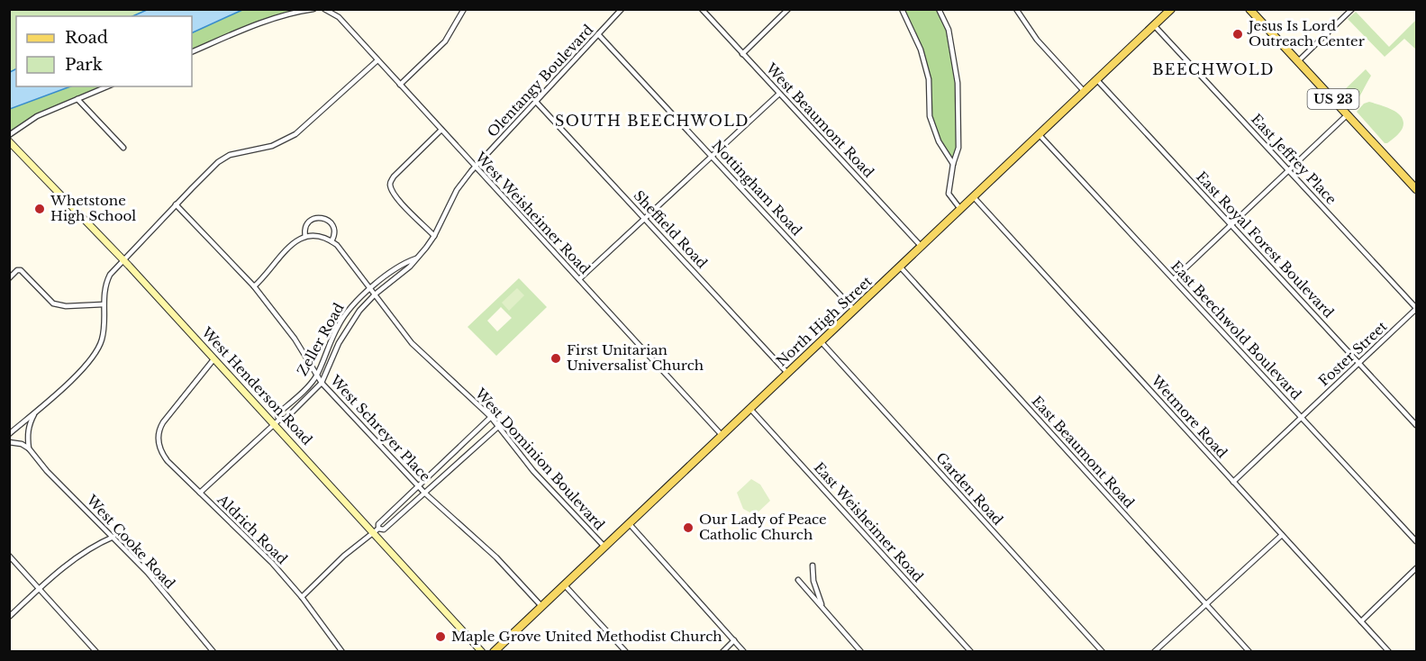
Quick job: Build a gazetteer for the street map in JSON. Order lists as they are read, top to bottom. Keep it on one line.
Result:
{"streets":{"main road":["US 23","North High Street","West Henderson Road"],"street":["Olentangy Boulevard","West Beaumont Road","East Jeffrey Place","Nottingham Road","West Weisheimer Road","Sheffield Road","East Royal Forest Boulevard","East Beechwold Boulevard","Zeller Road","Foster Street","Wetmore Road","West Schreyer Place","East Beaumont Road","West Dominion Boulevard","Garden Road","East Weisheimer Road","Aldrich Road","West Cooke Road"]},"crossings":[["Olentangy Boulevard","Nottingham Road"],["Olentangy Boulevard","West Weisheimer Road"],["Olentangy Boulevard","Sheffield Road"],["Olentangy Boulevard","Zeller Road"],["West Beaumont Road","North High Street"],["East Jeffrey Place","North High Street"],["East Jeffrey Place","Foster Street"],["Nottingham Road","North High Street"],["West Weisheimer Road","North High Street"],["West Weisheimer Road","Zeller Road"],["Sheffield Road","North High Street"],["East Royal Forest Boulevard","North High Street"],["East Royal Forest Boulevard","Foster Street"],["North High Street","East Beechwold Boulevard"],["North High Street","Wetmore Road"],["North High Street","West Schreyer Place"],["North High Street","East Beaumont Road"],["North High Street","West Dominion Boulevard"],["North High Street","Garden Road"],["North High Street","East Weisheimer Road"],["East Beechwold Boulevard","Foster Street"],["Zeller Road","West Henderson Road"],["Zeller Road","West Schreyer Place"],["Zeller Road","West Dominion Boulevard"],["Zeller Road","Aldrich Road"],["Foster Street","Wetmore Road"],["West Henderson Road","Aldrich Road"]],"districts":["BEECHWOLD","SOUTH BEECHWOLD"],"places":["Jesus Is Lord Outreach Center","Whetstone High School","First Unitarian Universalist Church","Our Lady of Peace Catholic Church","Maple Grove United Methodist Church"],"legend":["Road","Park"]}
